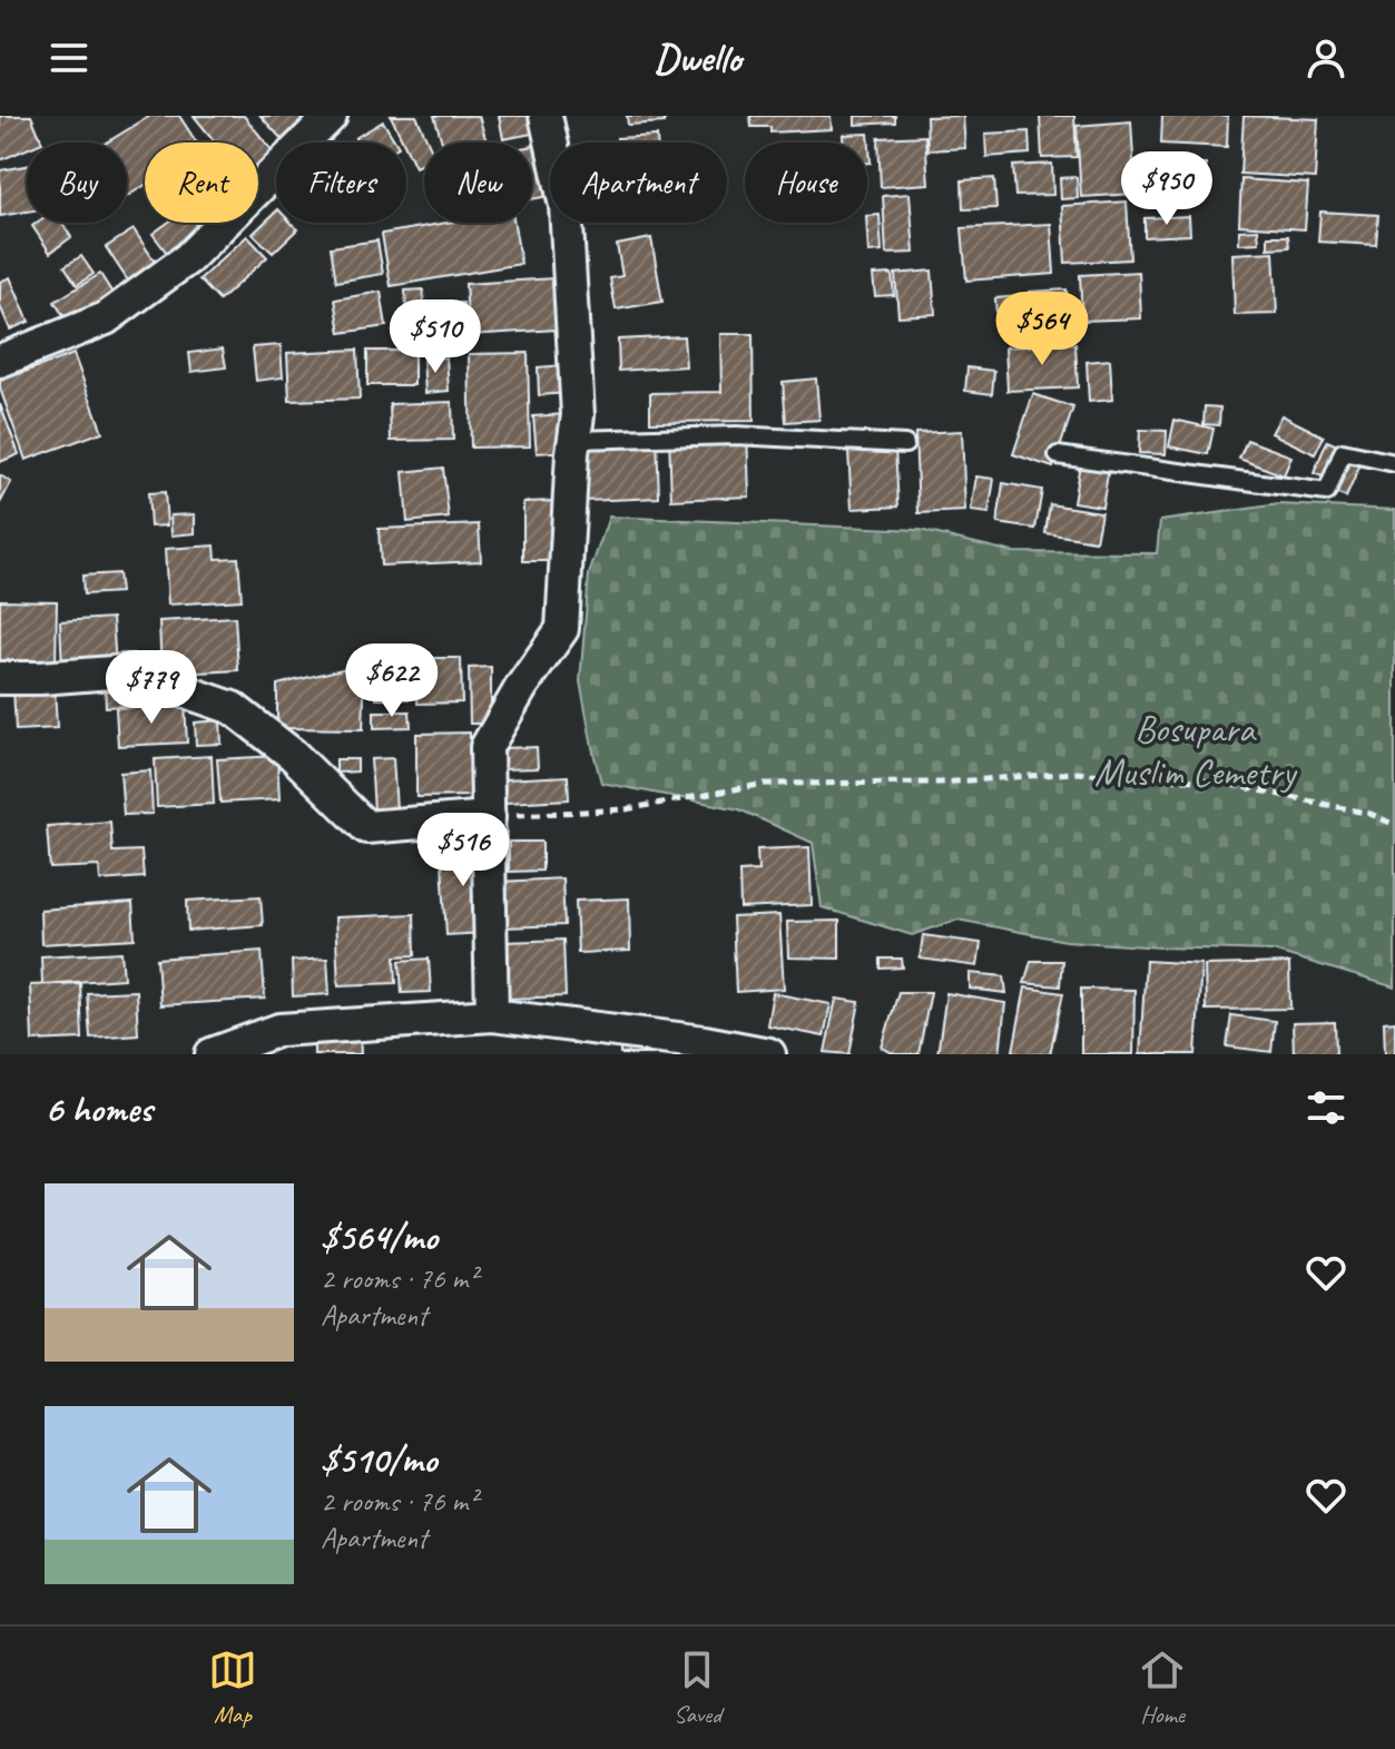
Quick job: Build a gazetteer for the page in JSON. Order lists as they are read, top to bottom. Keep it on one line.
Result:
{"parks":["Bosupara Muslim Cemetry"],"page":{"header":"Dwello","chip":["Buy","Rent","Filters","New","Apartment","House"],"price":["$950","$564","$510","$622","$779","$516"],"heading":"6 homes","list":[{"name":"$564/mo","note":"2 rooms · 76 m² · Apartment"},{"name":"$510/mo","note":"2 rooms · 76 m² · Apartment"}],"tabs":["Map","Saved","Home"]}}
